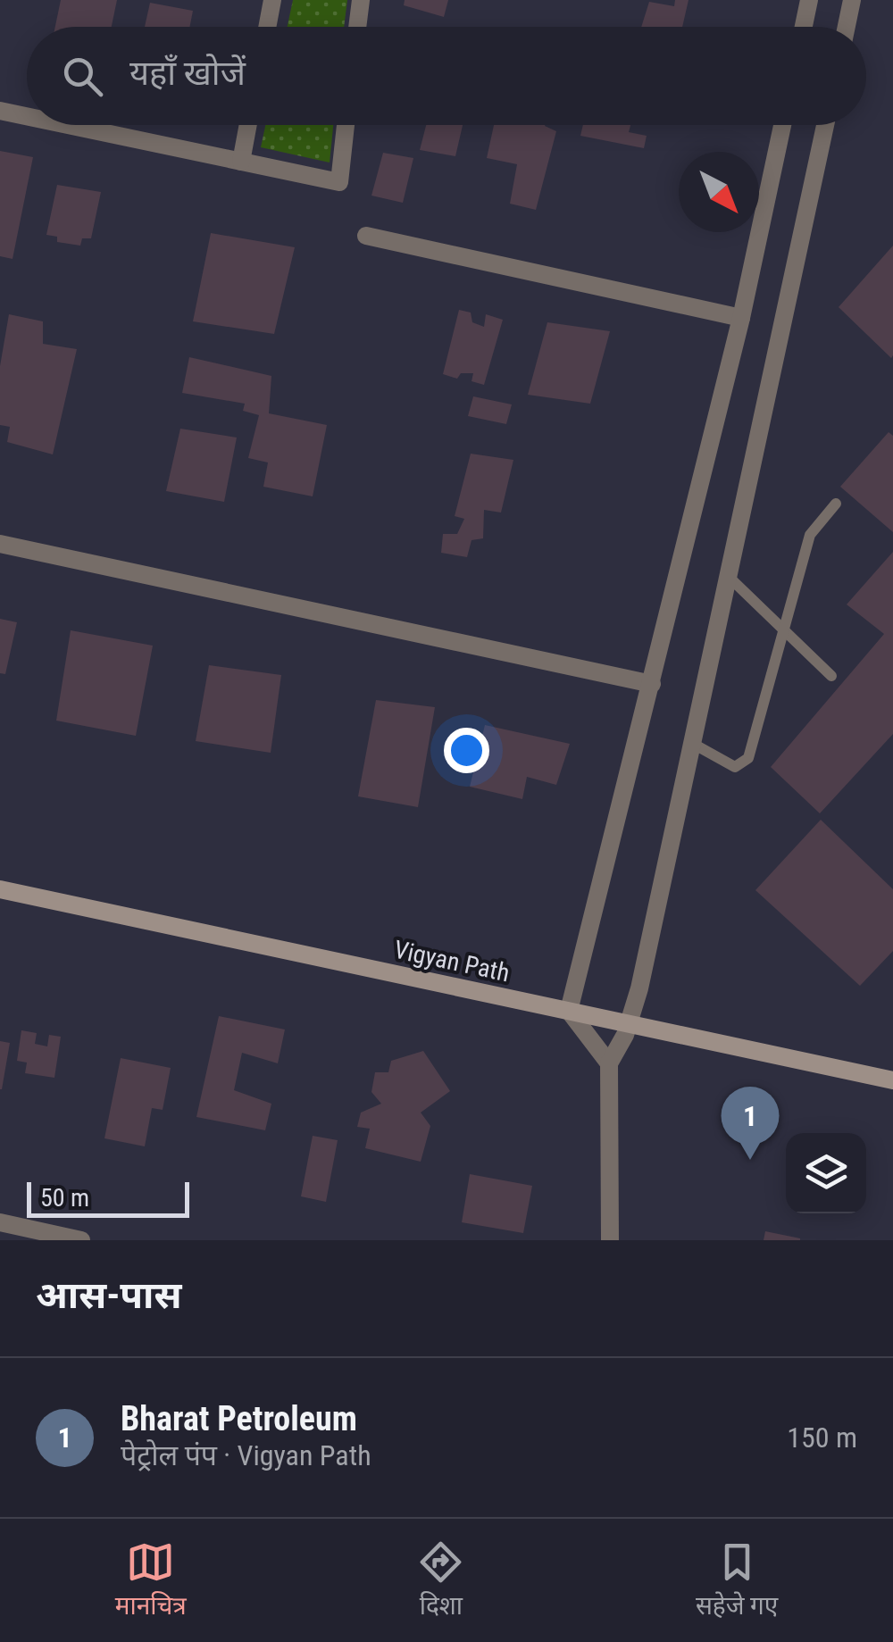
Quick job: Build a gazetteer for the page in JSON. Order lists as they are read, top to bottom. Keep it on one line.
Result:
{"streets":{"main road":["Vigyan Path"]},"scale_bar":"50 m","north":"bottom right","page":{"search":"यहाँ खोजें","pins":"1","scale":"50 m","heading":"आस-पास","list":[{"mark":"1","name":"Bharat Petroleum","note":"पेट्रोल पंप · Vigyan Path","value":"150 m"}],"nav":["मानचित्र","दिशा","सहेजे गए"]}}
